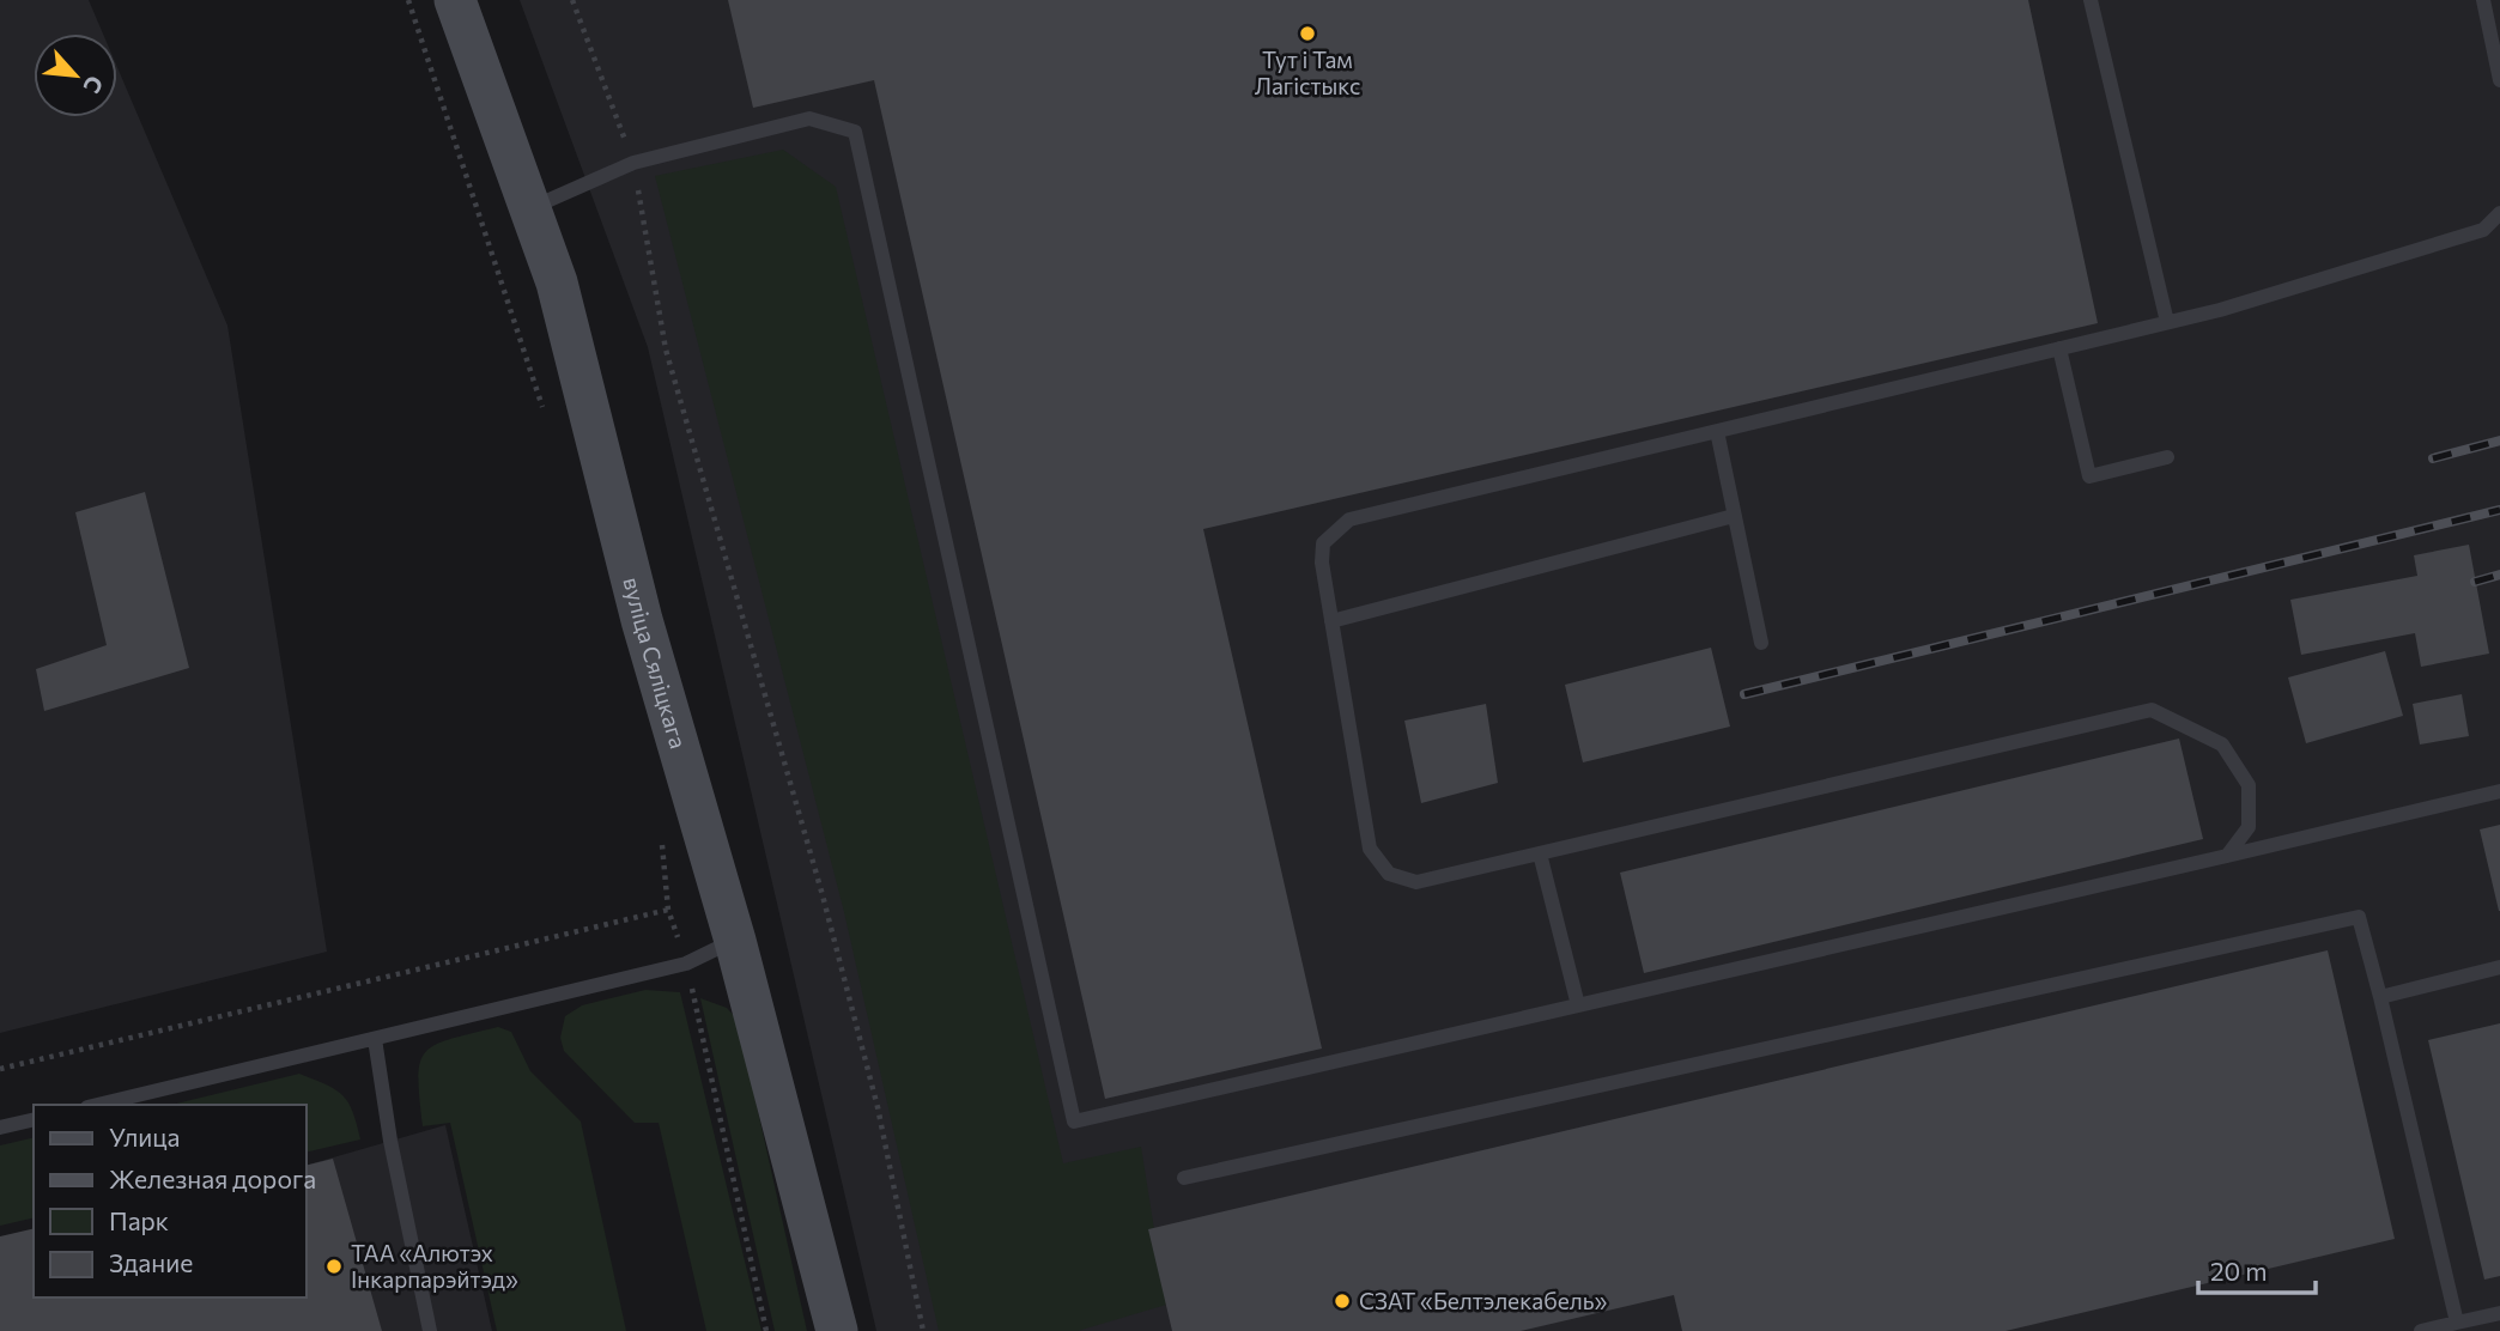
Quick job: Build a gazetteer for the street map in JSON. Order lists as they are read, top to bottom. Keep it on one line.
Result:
{"streets":{"main road":["вуліца Сяліцкага"]},"places":["Тут і Там Лагістыкс","ТАА «Алютэх Інкарпарэйтэд»","СЗАТ «Белтэлекабель»"],"legend":["Улица","Железная дорога","Парк","Здание"],"scale_bar":"20 m","north":"bottom right"}
